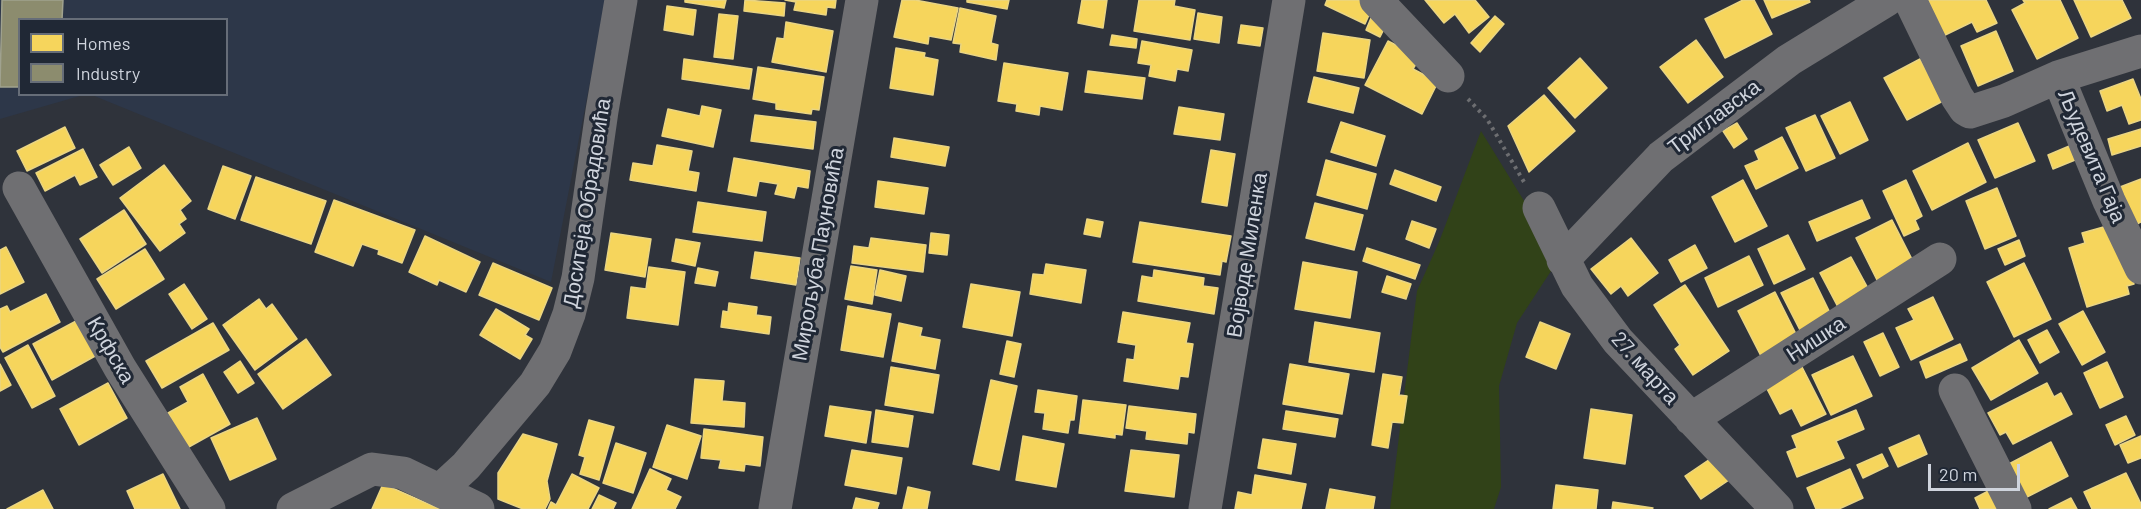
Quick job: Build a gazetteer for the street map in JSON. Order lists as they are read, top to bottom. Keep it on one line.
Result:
{"streets":{"street":["Триглавска","Људевита Гаја","Доситеја Обрадовића","Мирољуба Пауновића","Војводе Миленка","Нишка","Крфска","27. марта"]},"crossings":[["Триглавска","27. марта"],["Нишка","27. марта"]],"legend":["Homes","Industry"],"scale_bar":"20 m"}
